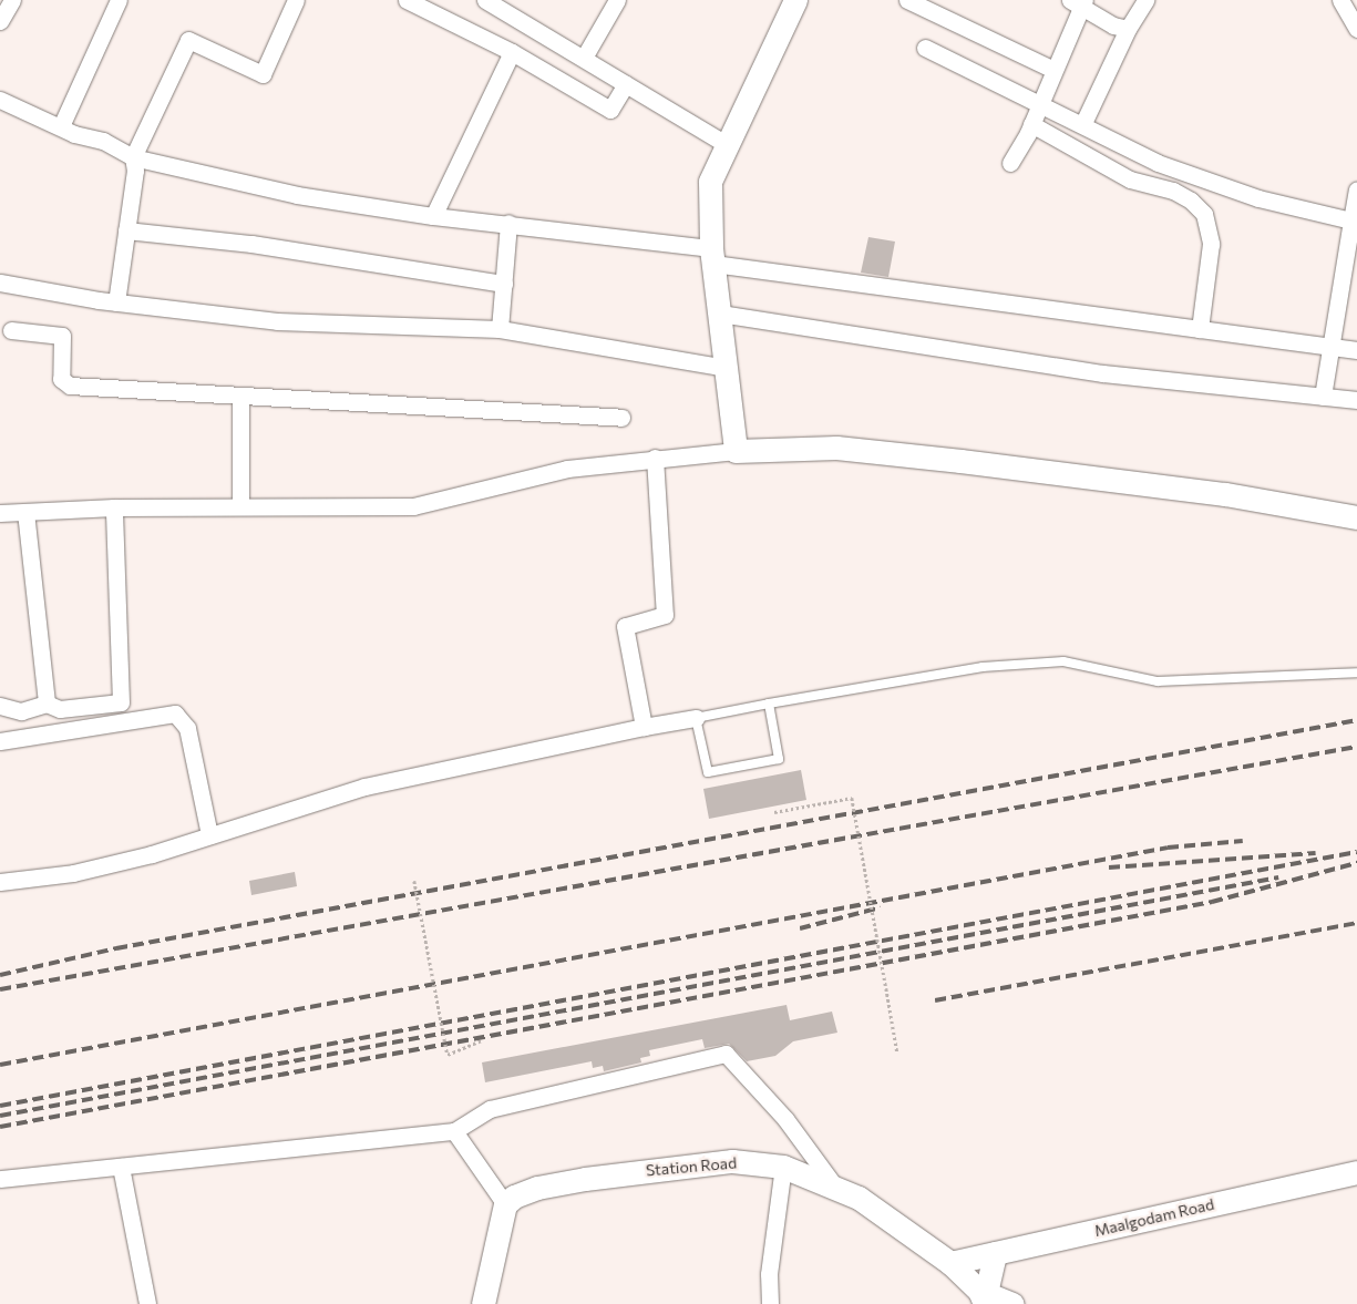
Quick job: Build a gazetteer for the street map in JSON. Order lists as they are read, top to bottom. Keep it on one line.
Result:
{"streets":{"street":["Station Road","Maalgodam Road"]},"crossings":[["Station Road","Maalgodam Road"]]}
